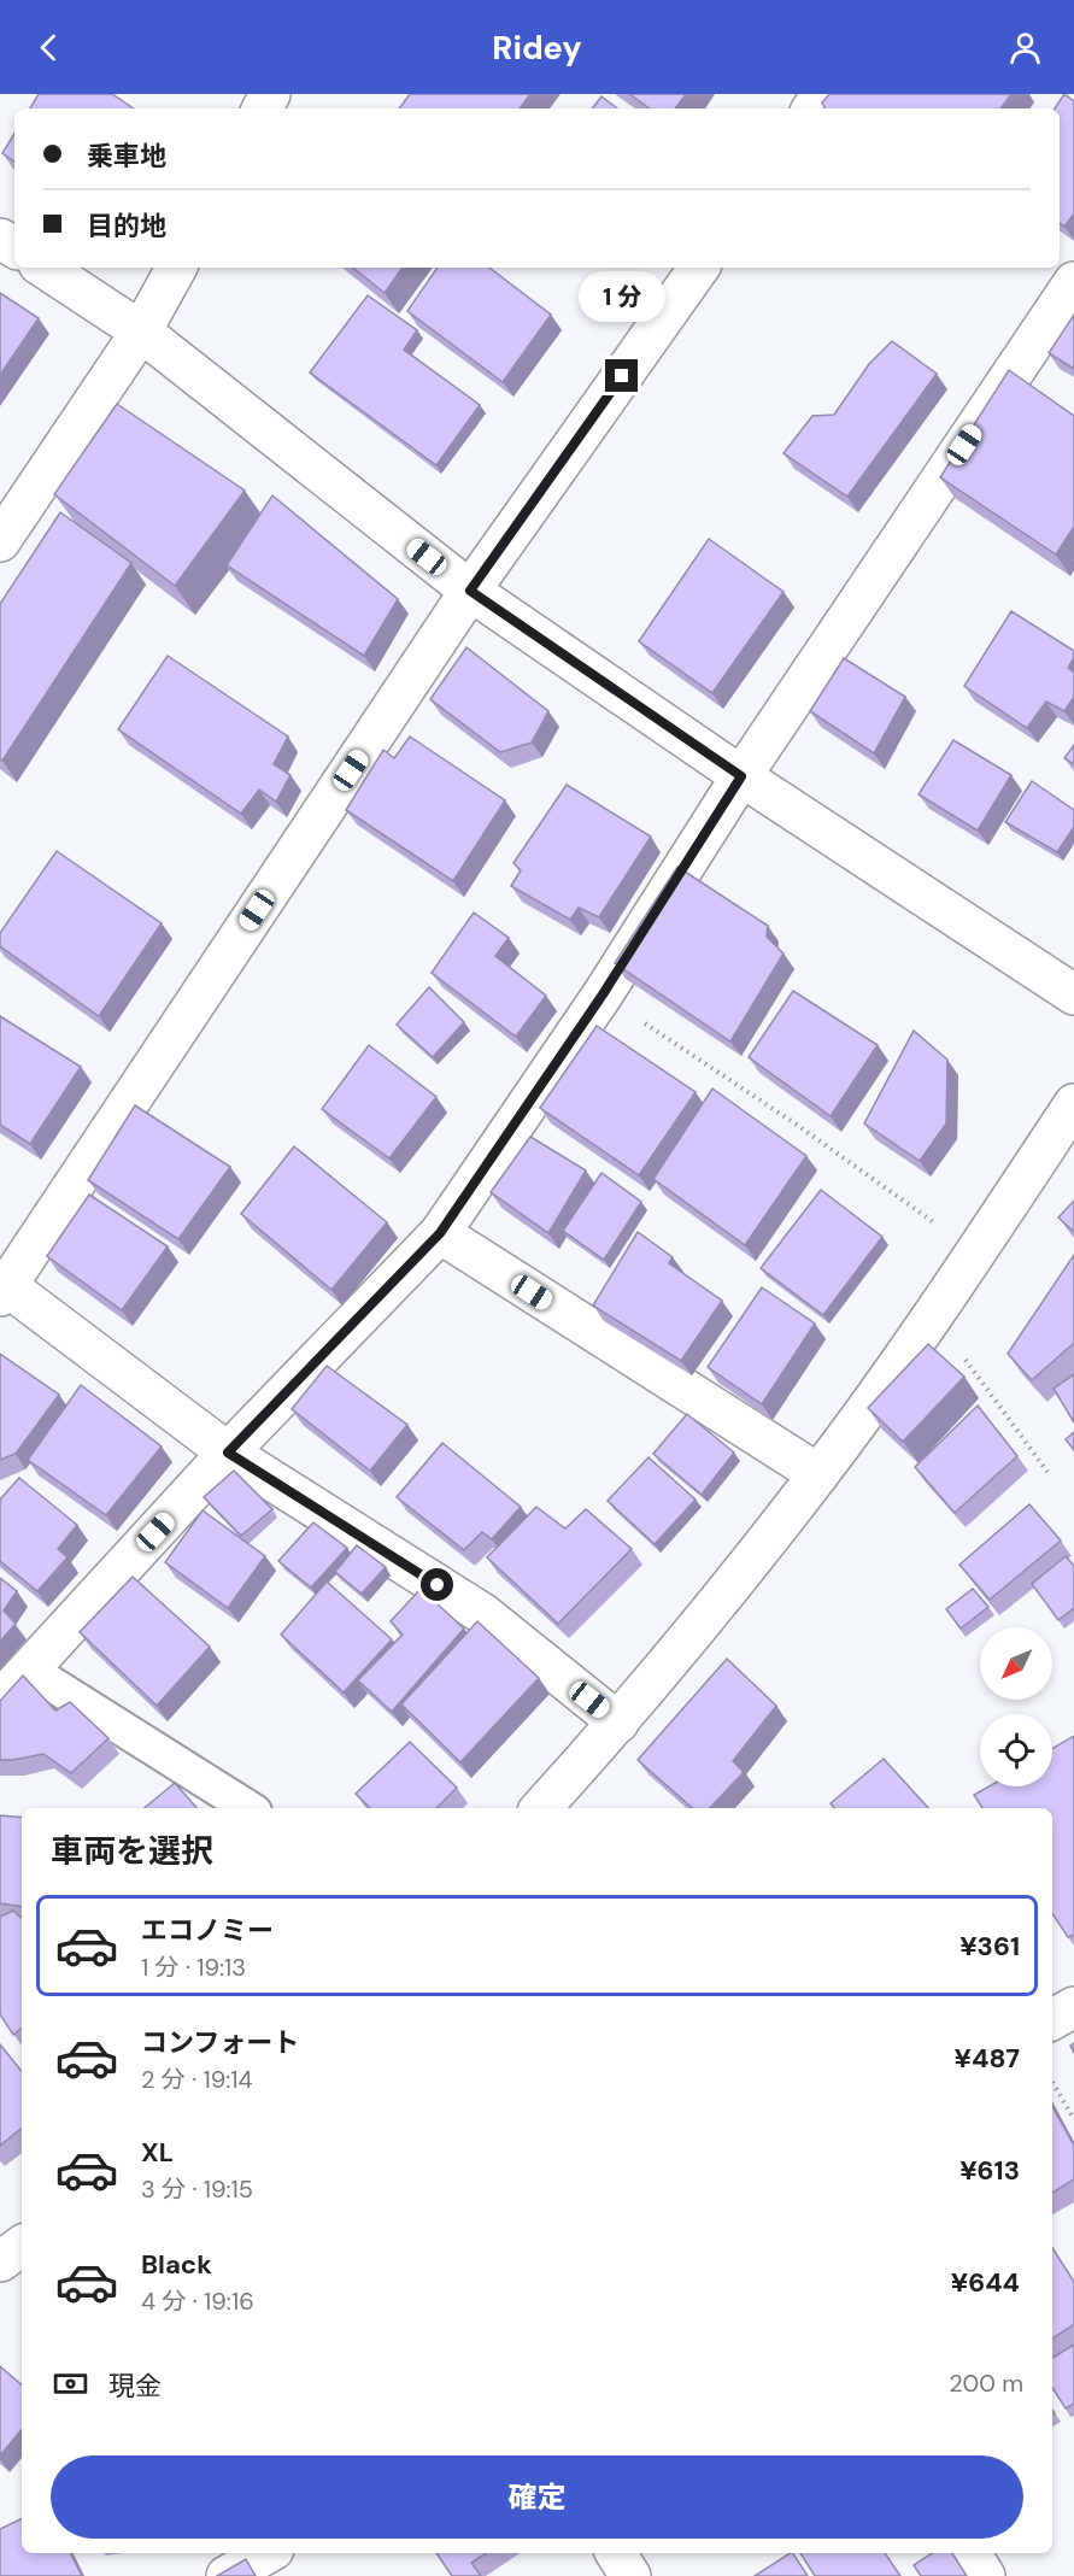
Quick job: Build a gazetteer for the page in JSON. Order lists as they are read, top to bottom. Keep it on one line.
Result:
{"north":"bottom left","page":{"header":"Ridey","banner":["乗車地","目的地"],"bubble":"1 分","heading":"車両を選択","list":[{"name":"エコノミー","note":"1 分 · 19:13","value":"¥361"},{"name":"コンフォート","note":"2 分 · 19:14","value":"¥487"},{"name":"XL","note":"3 分 · 19:15","value":"¥613"},{"name":"Black","note":"4 分 · 19:16","value":"¥644"}],"pay":["現金","200 m"],"buttons":"確定"}}
